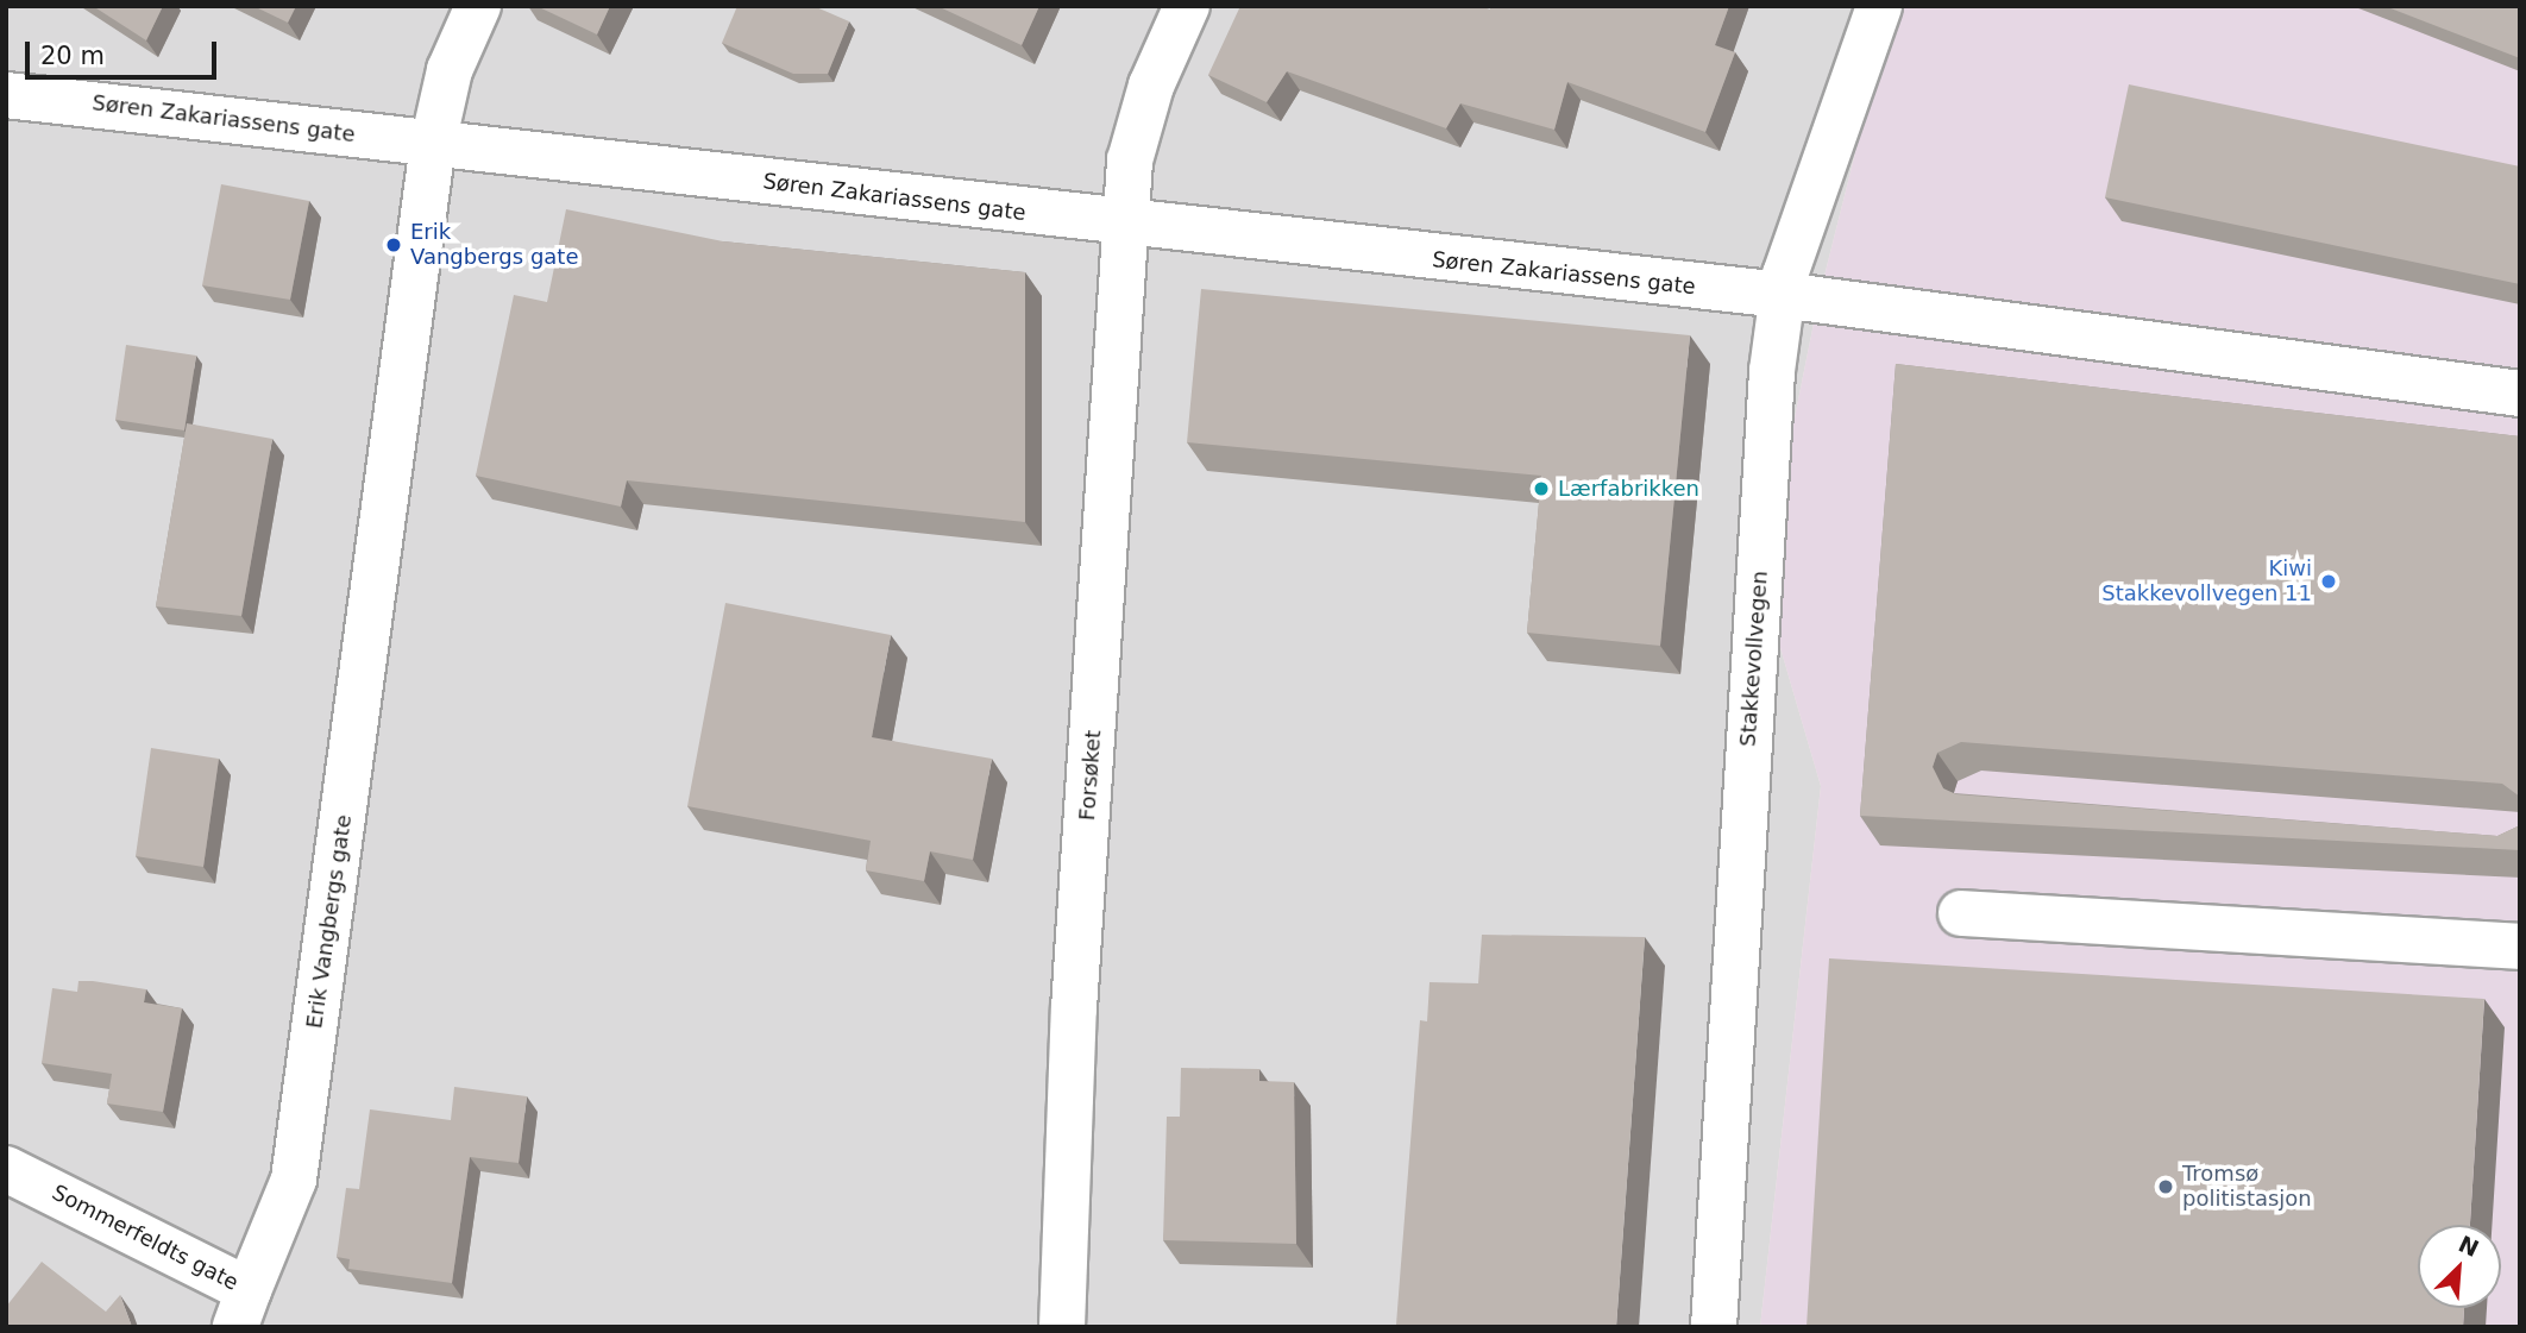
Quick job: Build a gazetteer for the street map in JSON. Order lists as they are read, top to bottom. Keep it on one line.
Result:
{"streets":{"street":["Søren Zakariassens gate","Stakkevollvegen","Forsøket","Erik Vangbergs gate","Sommerfeldts gate"]},"crossings":[["Søren Zakariassens gate","Stakkevollvegen"],["Søren Zakariassens gate","Forsøket"],["Søren Zakariassens gate","Erik Vangbergs gate"],["Erik Vangbergs gate","Sommerfeldts gate"]],"places":["Erik Vangbergs gate","Lærfabrikken","Kiwi Stakkevollvegen 11","Tromsø politistasjon"],"scale_bar":"20 m","north":"top right"}
